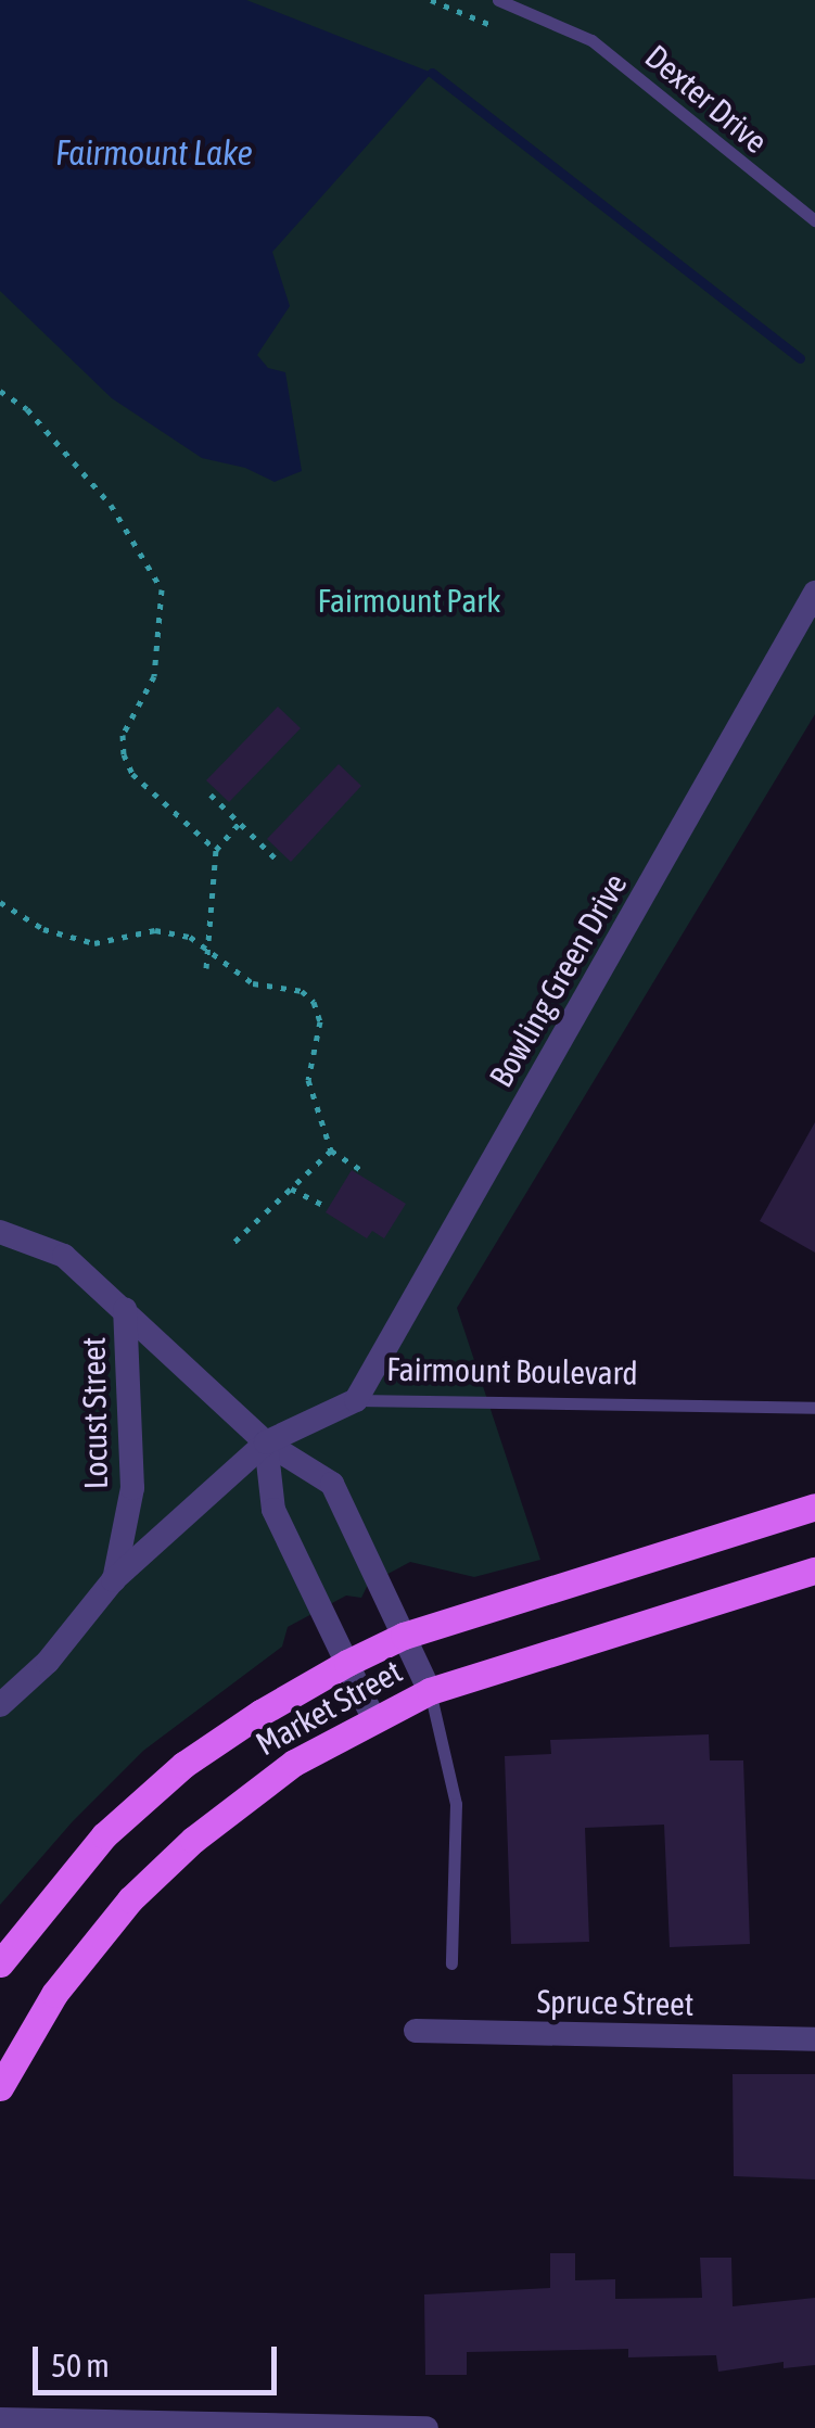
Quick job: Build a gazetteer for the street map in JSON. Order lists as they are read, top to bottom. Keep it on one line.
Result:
{"streets":{"main road":["Market Street"],"street":["Bowling Green Drive","Fairmount Boulevard","Locust Street","Spruce Street"],"lane":["Dexter Drive"]},"crossings":[["Bowling Green Drive","Fairmount Boulevard"],["Fairmount Boulevard","Locust Street"]],"water":["Fairmount Lake"],"parks":["Fairmount Park"],"scale_bar":"50 m"}
